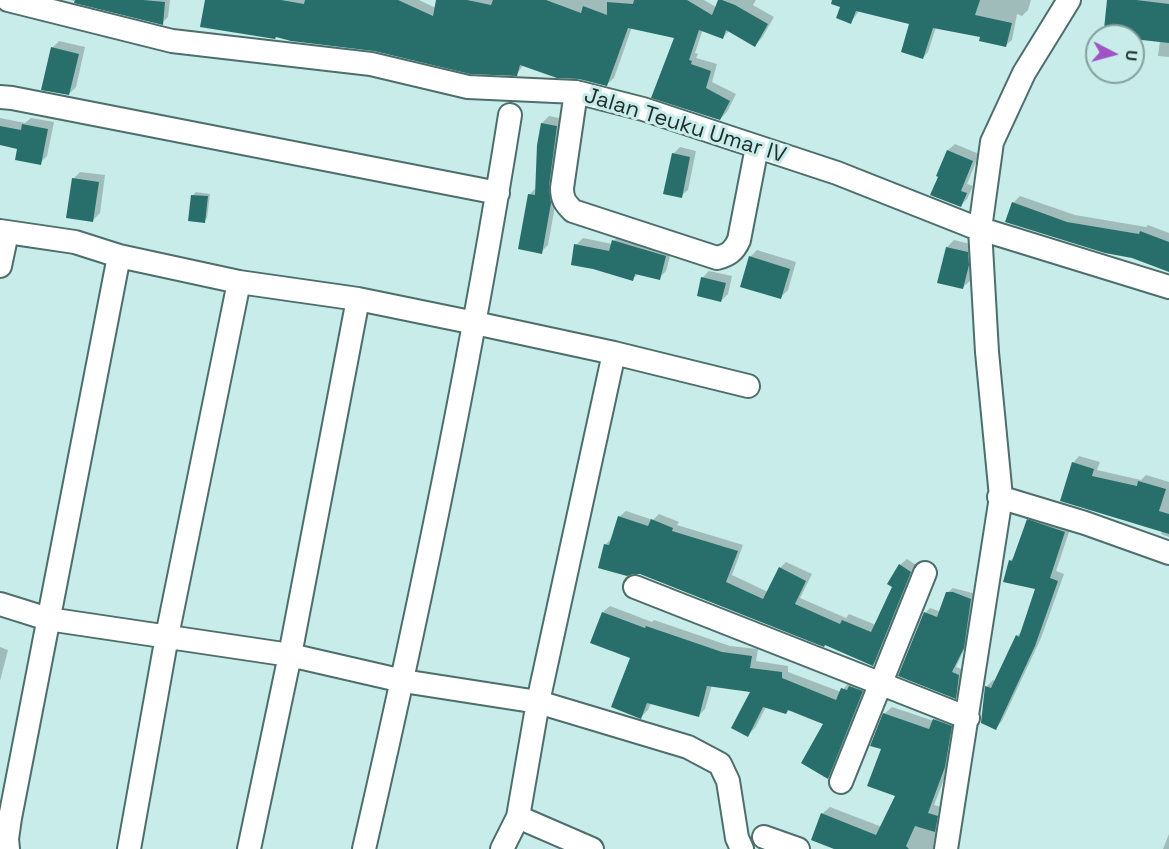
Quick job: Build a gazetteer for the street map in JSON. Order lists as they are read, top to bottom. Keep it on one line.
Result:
{"streets":{"street":["Jalan Teuku Umar IV"]},"north":"right"}
